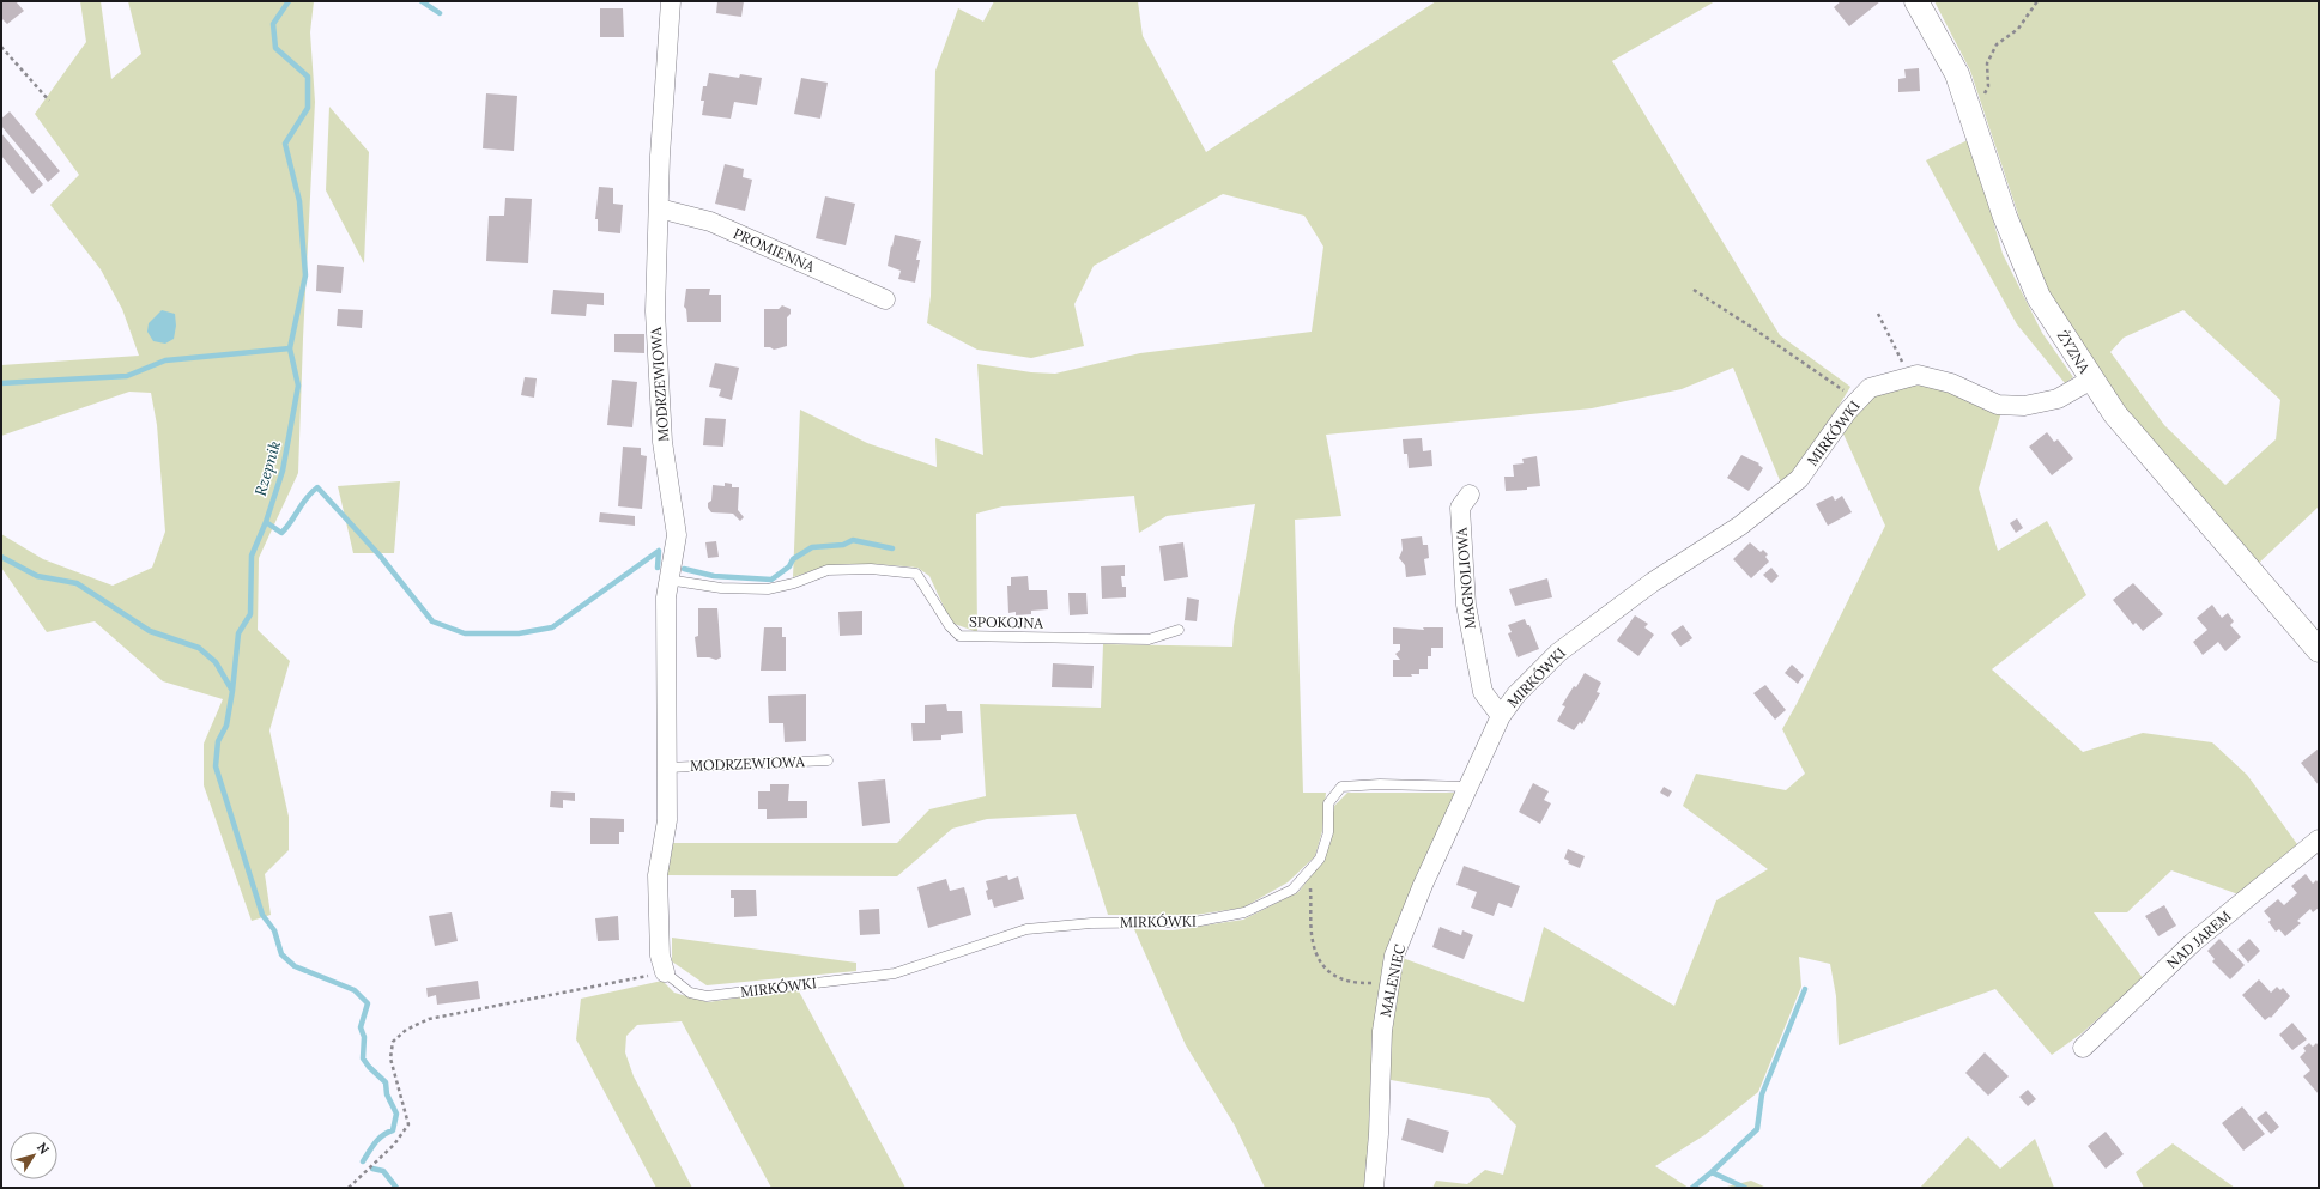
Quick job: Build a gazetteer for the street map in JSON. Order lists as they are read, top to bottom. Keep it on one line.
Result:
{"streets":{"street":["PROMIENNA","ŻYZNA","MODRZEWIOWA","MIRKÓWKI","MAGNOLIOWA","NAD JAREM","MALENIEC"],"lane":["SPOKOJNA"]},"crossings":[["PROMIENNA","MODRZEWIOWA"],["ŻYZNA","MIRKÓWKI"],["MODRZEWIOWA","MIRKÓWKI"],["MODRZEWIOWA","SPOKOJNA"],["MIRKÓWKI","MAGNOLIOWA"],["MIRKÓWKI","MALENIEC"]],"water":["Rzepnik"],"north":"top right"}
